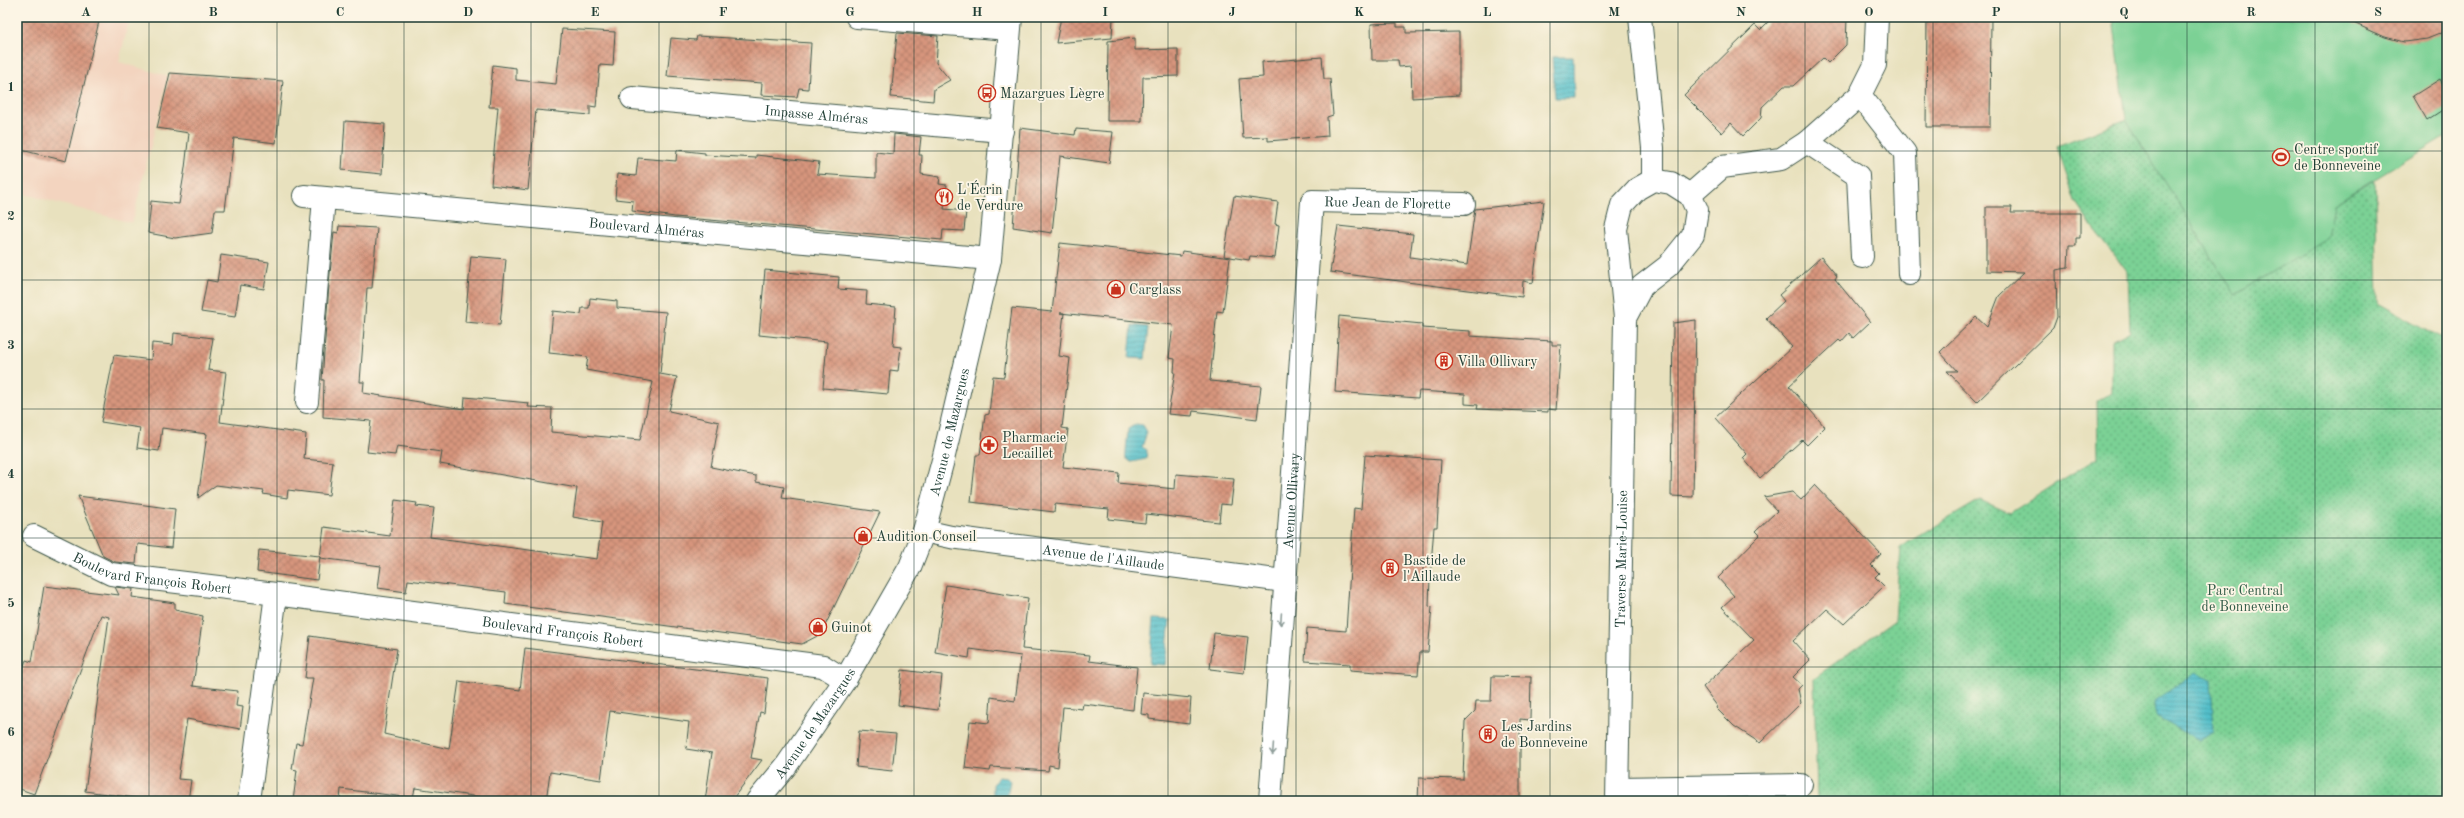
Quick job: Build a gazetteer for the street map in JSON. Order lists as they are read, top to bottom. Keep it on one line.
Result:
{"streets":{"street":["Impasse Alméras","Rue Jean de Florette","Boulevard Alméras","Avenue de Mazargues","Avenue Ollivary","Avenue de l'Aillaude","Traverse Marie-Louise","Boulevard François Robert"]},"crossings":[["Impasse Alméras","Avenue de Mazargues"],["Rue Jean de Florette","Avenue Ollivary"],["Boulevard Alméras","Avenue de Mazargues"],["Avenue de Mazargues","Avenue de l'Aillaude"],["Avenue de Mazargues","Boulevard François Robert"],["Avenue Ollivary","Avenue de l'Aillaude"]],"one_way":["Avenue Ollivary"],"parks":["Parc Central de Bonneveine"],"places":{"bus stop":["Mazargues Lègre"],"sports":["Centre sportif de Bonneveine"],"restaurant":["L'Écrin de Verdure"],"shop":["Carglass","Audition Conseil","Guinot"],"building":["Villa Ollivary","Bastide de l'Aillaude","Les Jardins de Bonneveine"],"pharmacy":["Pharmacie Lecaillet"]},"grid":{"columns":["A","B","C","D","E","F","G","H","I","J","K","L","M","N","O","P","Q","R","S"],"rows":["1","2","3","4","5","6"]}}
